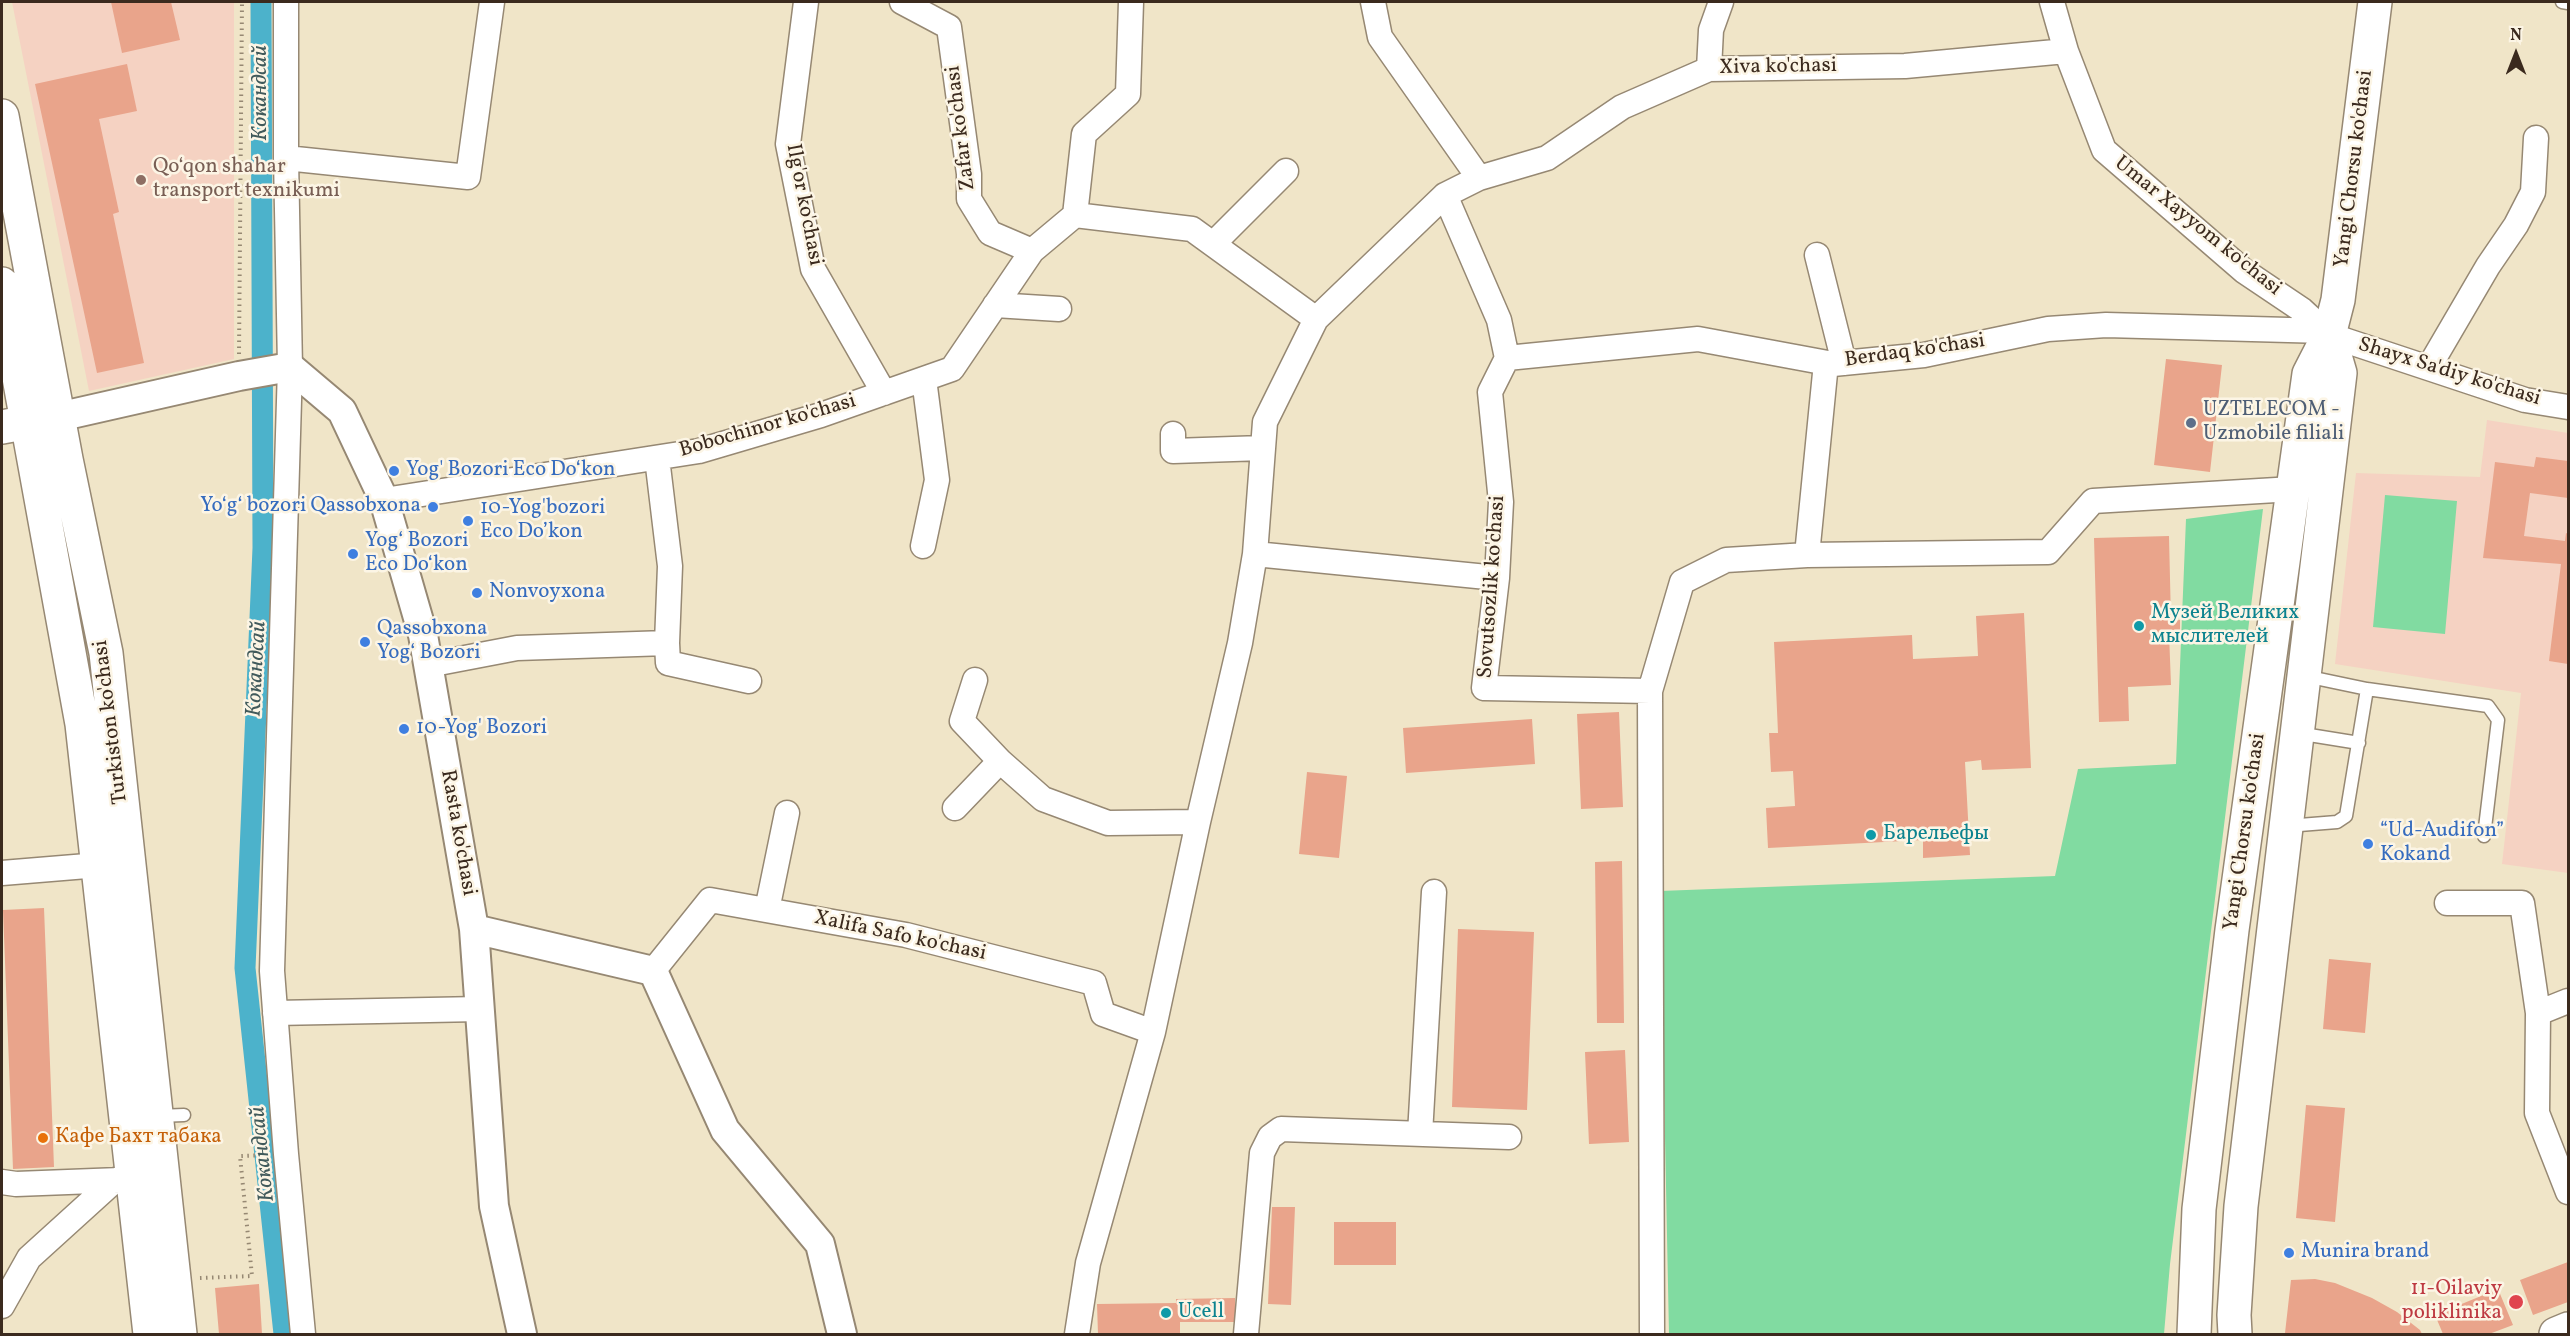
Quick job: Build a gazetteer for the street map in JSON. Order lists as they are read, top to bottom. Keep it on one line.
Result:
{"streets":{"main road":["Yangi Chorsu ko'chasi","Turkiston ko'chasi"],"street":["Xiva ko'chasi","Zafar ko'chasi","Ilg'or ko'chasi","Umar Xayyom ko'chasi","Berdaq ko'chasi","Shayx Sa'diy ko'chasi","Bobochinor ko'chasi","Sovutsozlik ko'chasi","Rasta ko'chasi","Xalifa Safo ko'chasi"]},"crossings":[["Xiva ko'chasi","Umar Xayyom ko'chasi"],["Xiva ko'chasi","Xalifa Safo ko'chasi"],["Zafar ko'chasi","Bobochinor ko'chasi"],["Yangi Chorsu ko'chasi","Umar Xayyom ko'chasi"],["Yangi Chorsu ko'chasi","Berdaq ko'chasi"],["Yangi Chorsu ko'chasi","Shayx Sa'diy ko'chasi"],["Ilg'or ko'chasi","Bobochinor ko'chasi"],["Umar Xayyom ko'chasi","Berdaq ko'chasi"],["Umar Xayyom ko'chasi","Shayx Sa'diy ko'chasi"],["Berdaq ko'chasi","Shayx Sa'diy ko'chasi"],["Berdaq ko'chasi","Sovutsozlik ko'chasi"],["Bobochinor ko'chasi","Rasta ko'chasi"]],"water":["Кокандсай"],"places":["Qoʻqon shahar transport texnikumi","UZTELECOM - Uzmobile filiali","Yog' Bozori Eco Do‘kon","Yoʻgʻ bozori Qassobxona","10-Yog'bozori Eco Do’kon","Yogʻ Bozori Eco Doʻkon","Nonvoyxona","Музей Великих мыслителей","Qassobxona Yog‘ Bozori","10-Yog' Bozori","Барельефы","“Ud-Audifon” Kokand","Кафе Бахт табака","Munira brand","11-Oilaviy poliklinika","Ucell"],"north":"top"}
